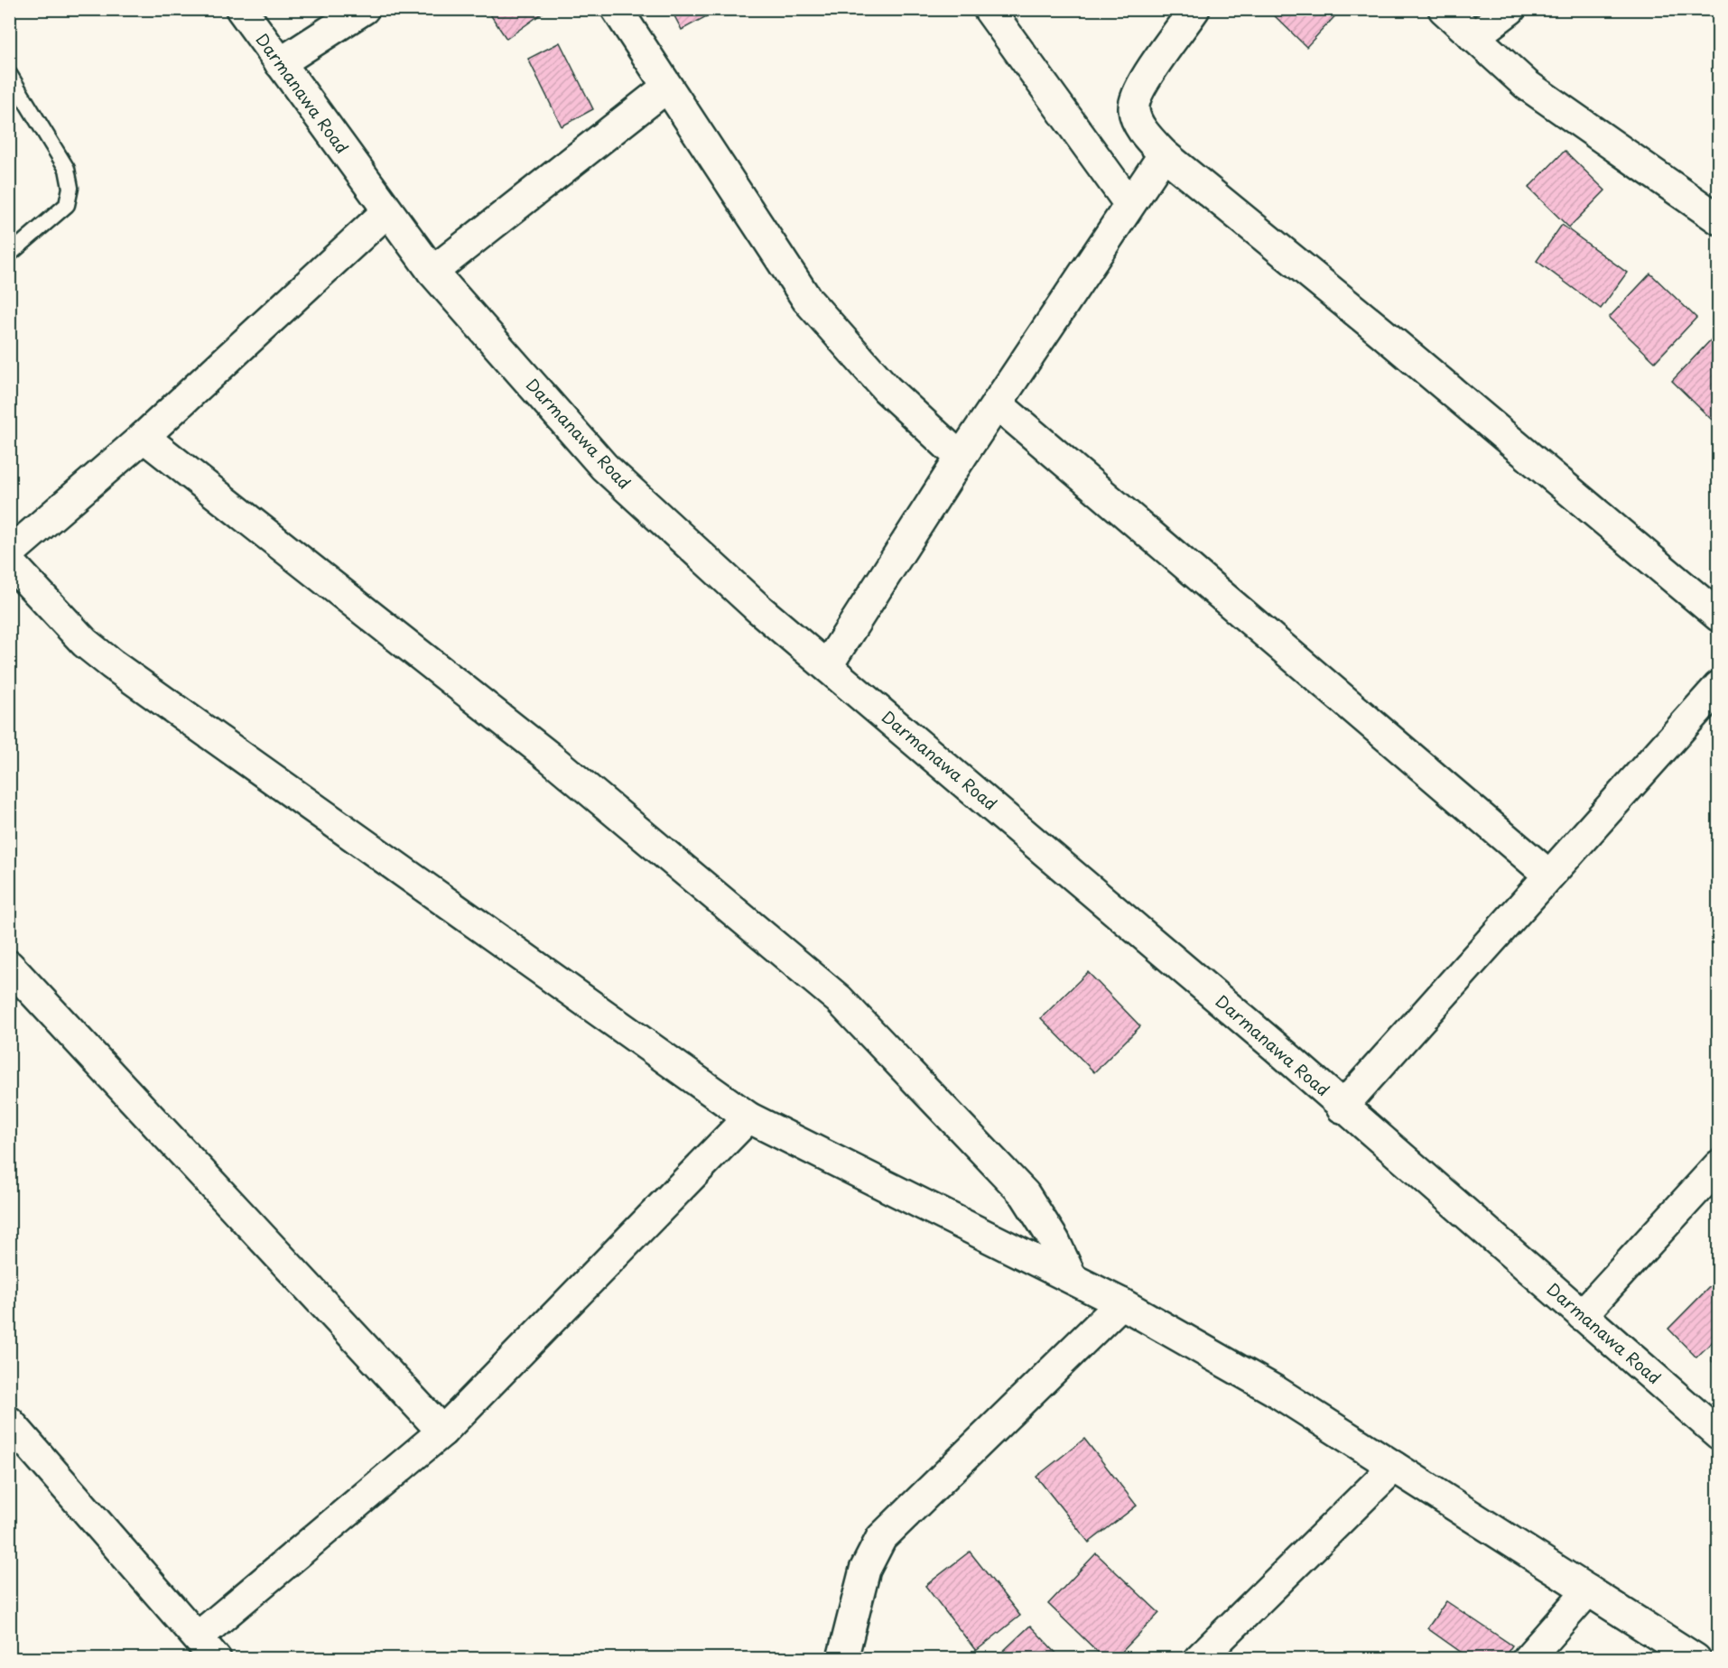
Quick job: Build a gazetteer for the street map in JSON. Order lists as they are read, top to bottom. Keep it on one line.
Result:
{"streets":{"street":["Darmanawa Road"]}}
